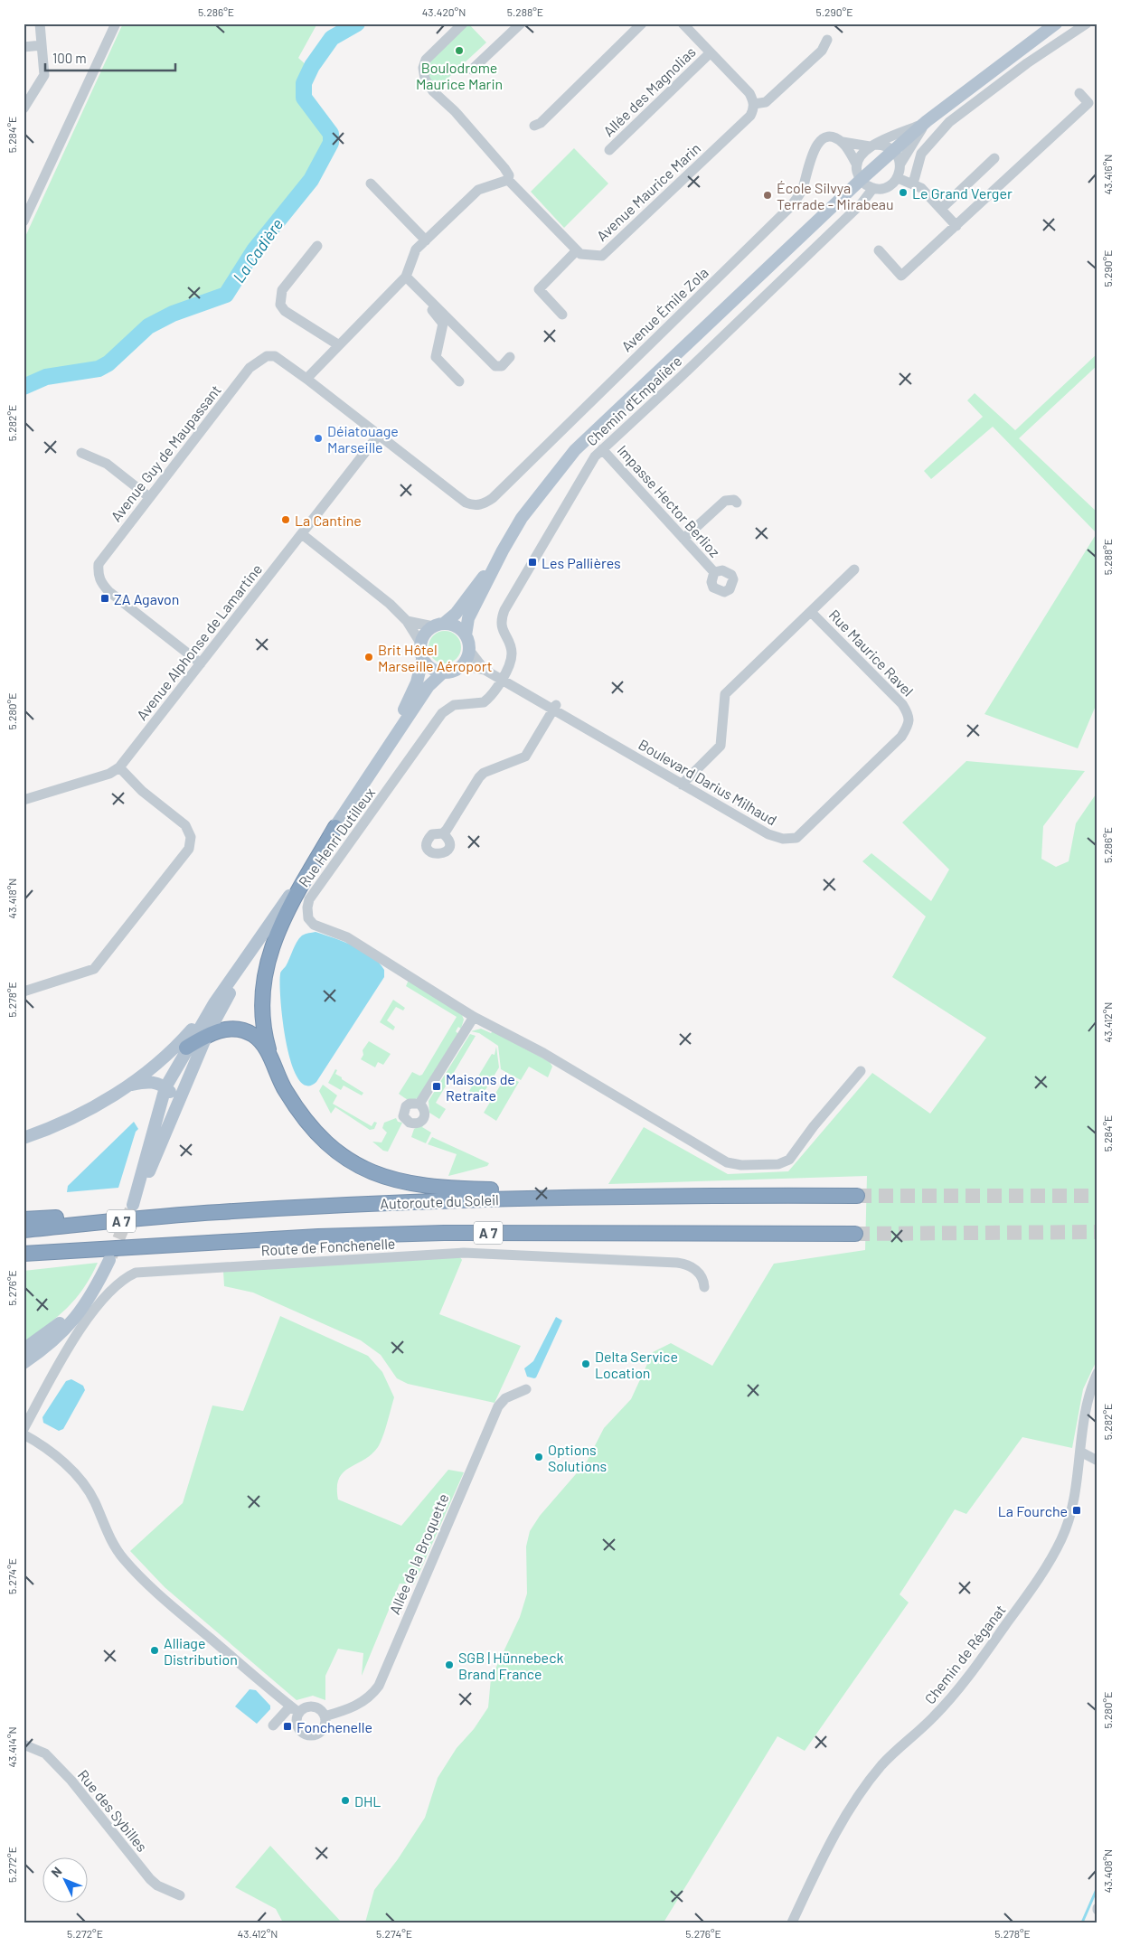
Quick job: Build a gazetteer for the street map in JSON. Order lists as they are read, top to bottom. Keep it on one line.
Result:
{"streets":{"highway":["Autoroute du Soleil","A 7"],"street":["Allée des Magnolias","Avenue Maurice Marin","Avenue Émile Zola","Chemin d'Empalière","Avenue Guy de Maupassant","Impasse Hector Berlioz","Avenue Alphonse de Lamartine","Rue Maurice Ravel","Boulevard Darius Milhaud","Rue Henri Dutilleux","Route de Fonchenelle","Allée de la Broquette","Chemin de Réganat","Rue des Sybilles"]},"crossings":[["Avenue Émile Zola","Avenue Guy de Maupassant"],["Chemin d'Empalière","Impasse Hector Berlioz"],["Chemin d'Empalière","Boulevard Darius Milhaud"],["Chemin d'Empalière","Rue Henri Dutilleux"],["Avenue Guy de Maupassant","Avenue Alphonse de Lamartine"],["Rue Maurice Ravel","Boulevard Darius Milhaud"],["Boulevard Darius Milhaud","Rue Henri Dutilleux"]],"water":["La Cadière"],"places":{"other":["Boulodrome Maurice Marin","Le Grand Verger","École Silvya Terrade - Mirabeau","Déiatouage Marseille","La Cantine","Brit Hôtel Marseille Aéroport","Delta Service Location","Options Solutions","Alliage Distribution","SGB | Hünnebeck Brand France","DHL"],"transit":["Les Pallières","ZA Agavon","Maisons de Retraite","La Fourche","Fonchenelle"]},"scale_bar":"100 m","north":"top left","coordinates":["5.286°E","43.420°N","5.288°E","5.290°E","5.284°E","43.416°N","5.282°E","5.280°E","43.418°N","5.278°E","43.412°N","5.276°E","5.274°E","43.414°N","5.272°E","43.408°N"]}
